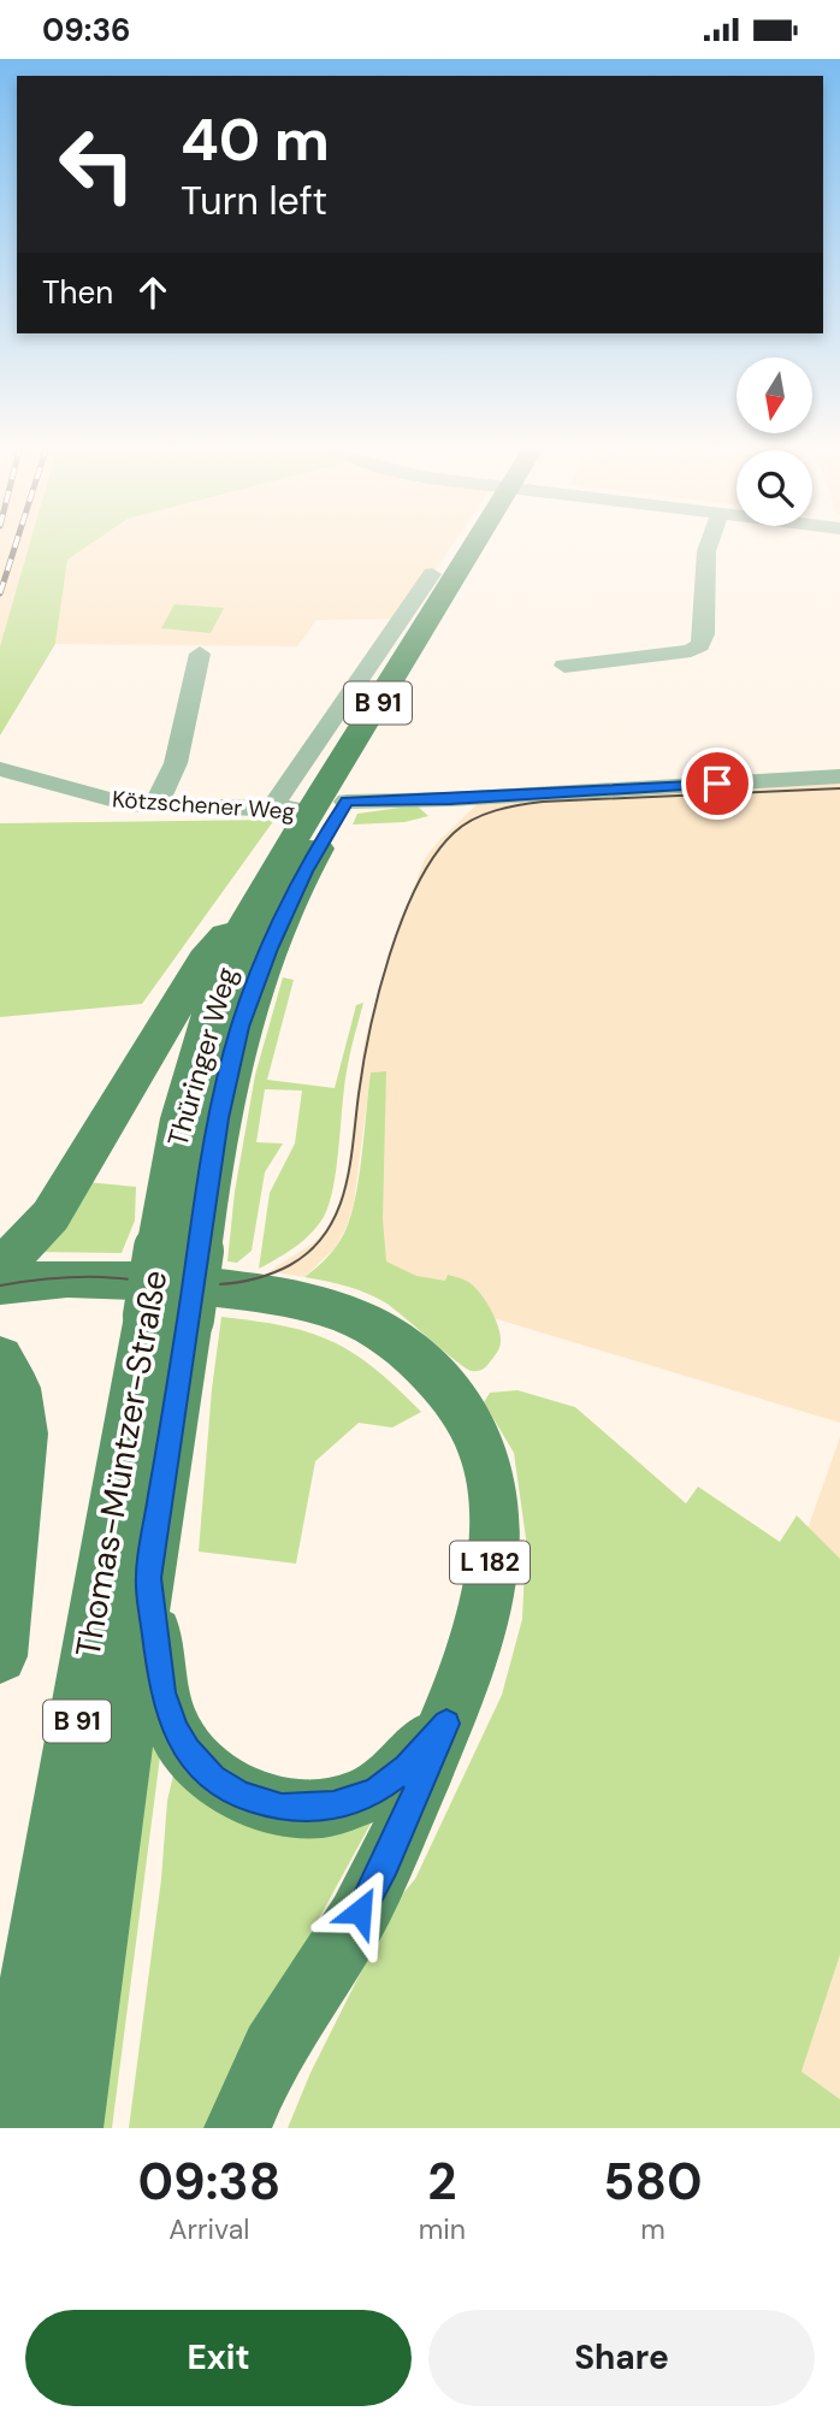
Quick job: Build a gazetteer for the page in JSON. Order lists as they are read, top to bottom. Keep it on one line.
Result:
{"streets":{"main road":["B 91","Thüringer Weg","Thomas-Müntzer-Straße","L 182"],"street":["Kötzschener Weg"]},"crossings":[["Kötzschener Weg","Thüringer Weg"],["Thüringer Weg","Thomas-Müntzer-Straße"]],"north":"bottom","page":{"status":"09:36","turn":["40 m","Turn left"],"then":"Then","eta":["09:38","Arrival","2","min","580","m"],"buttons":["Exit","Share"]}}
